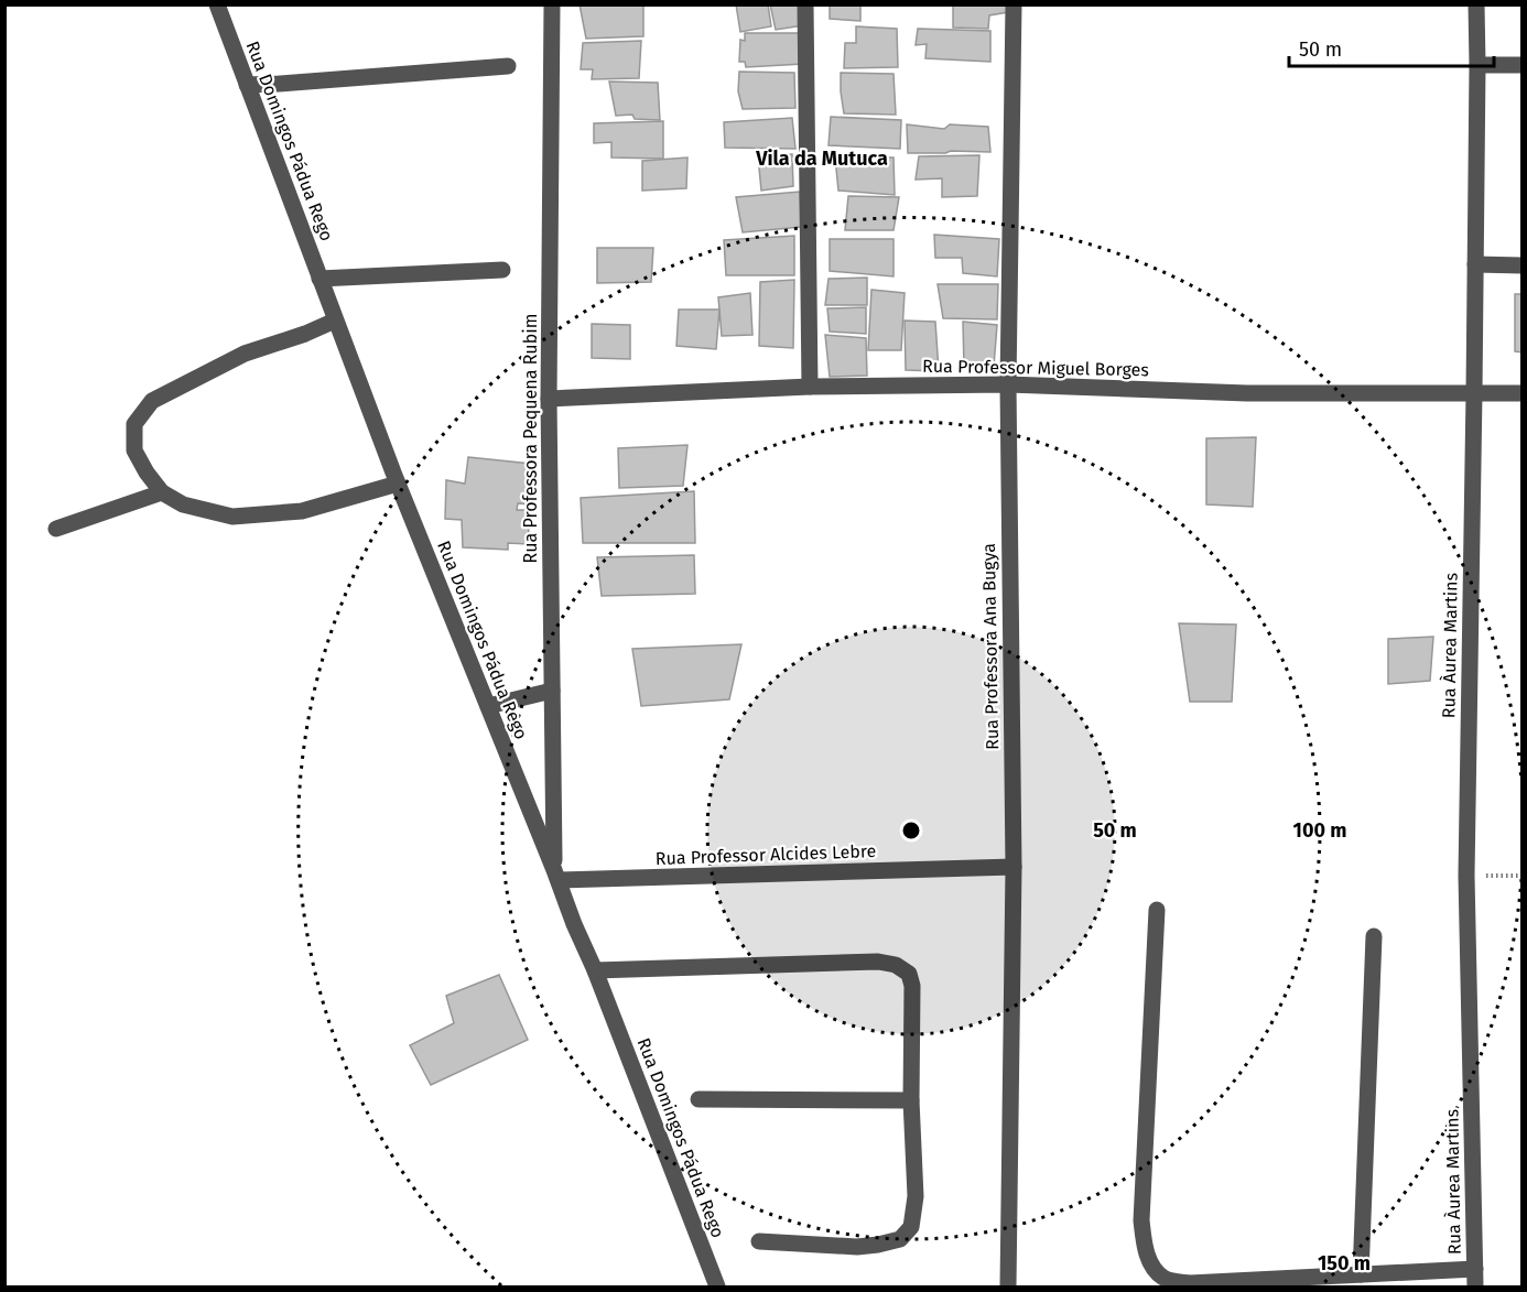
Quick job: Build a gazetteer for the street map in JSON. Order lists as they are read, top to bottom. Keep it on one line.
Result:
{"streets":{"street":["Rua Domingos Pádua Rego","Rua Professor Miguel Borges","Rua Professora Pequena Rubim","Rua Àurea Martins","Rua Professora Ana Bugya","Rua Professor Alcides Lebre"]},"crossings":[["Rua Domingos Pádua Rego","Rua Professora Pequena Rubim"],["Rua Domingos Pádua Rego","Rua Professor Alcides Lebre"],["Rua Professor Miguel Borges","Rua Professora Pequena Rubim"],["Rua Professor Miguel Borges","Rua Àurea Martins"],["Rua Professor Miguel Borges","Rua Professora Ana Bugya"],["Rua Professora Pequena Rubim","Rua Professor Alcides Lebre"],["Rua Professora Ana Bugya","Rua Professor Alcides Lebre"]],"districts":["Vila da Mutuca"],"scale_bar":"50 m","rings":["50 m","100 m","150 m"]}
